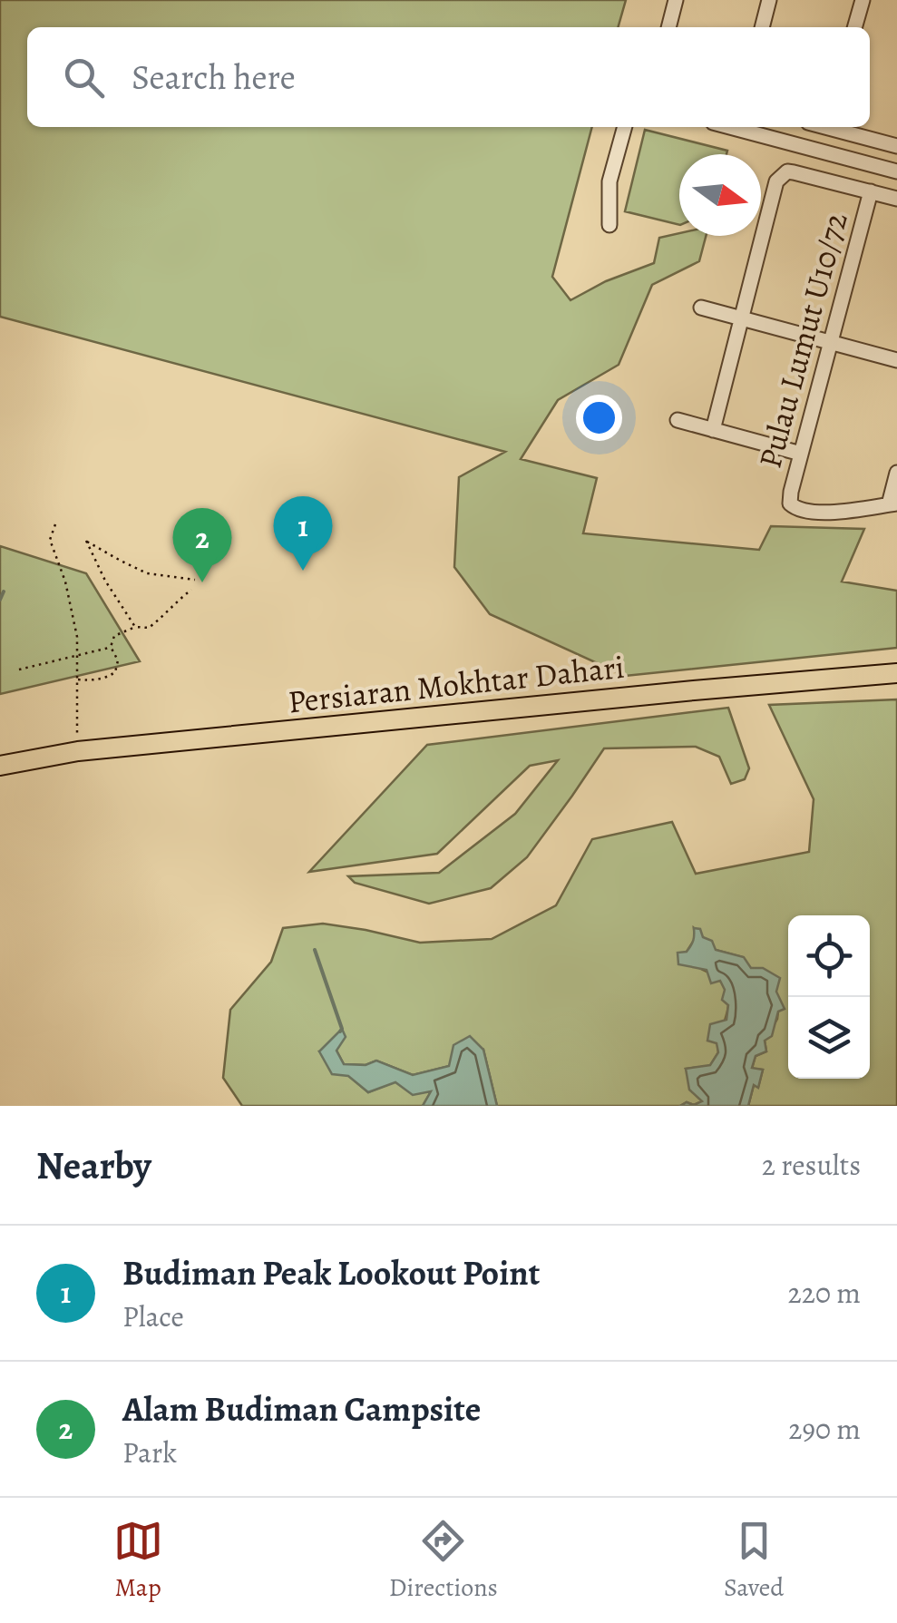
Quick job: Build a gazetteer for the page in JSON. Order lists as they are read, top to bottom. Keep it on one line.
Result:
{"streets":{"main road":["Persiaran Mokhtar Dahari"],"street":["Pulau Lumut U10/72"]},"north":"right","page":{"search":"Search here","pins":["1","2"],"heading":["Nearby","2 results"],"list":[{"mark":"1","name":"Budiman Peak Lookout Point","note":"Place","value":"220 m"},{"mark":"2","name":"Alam Budiman Campsite","note":"Park","value":"290 m"}],"nav":["Map","Directions","Saved"]}}
